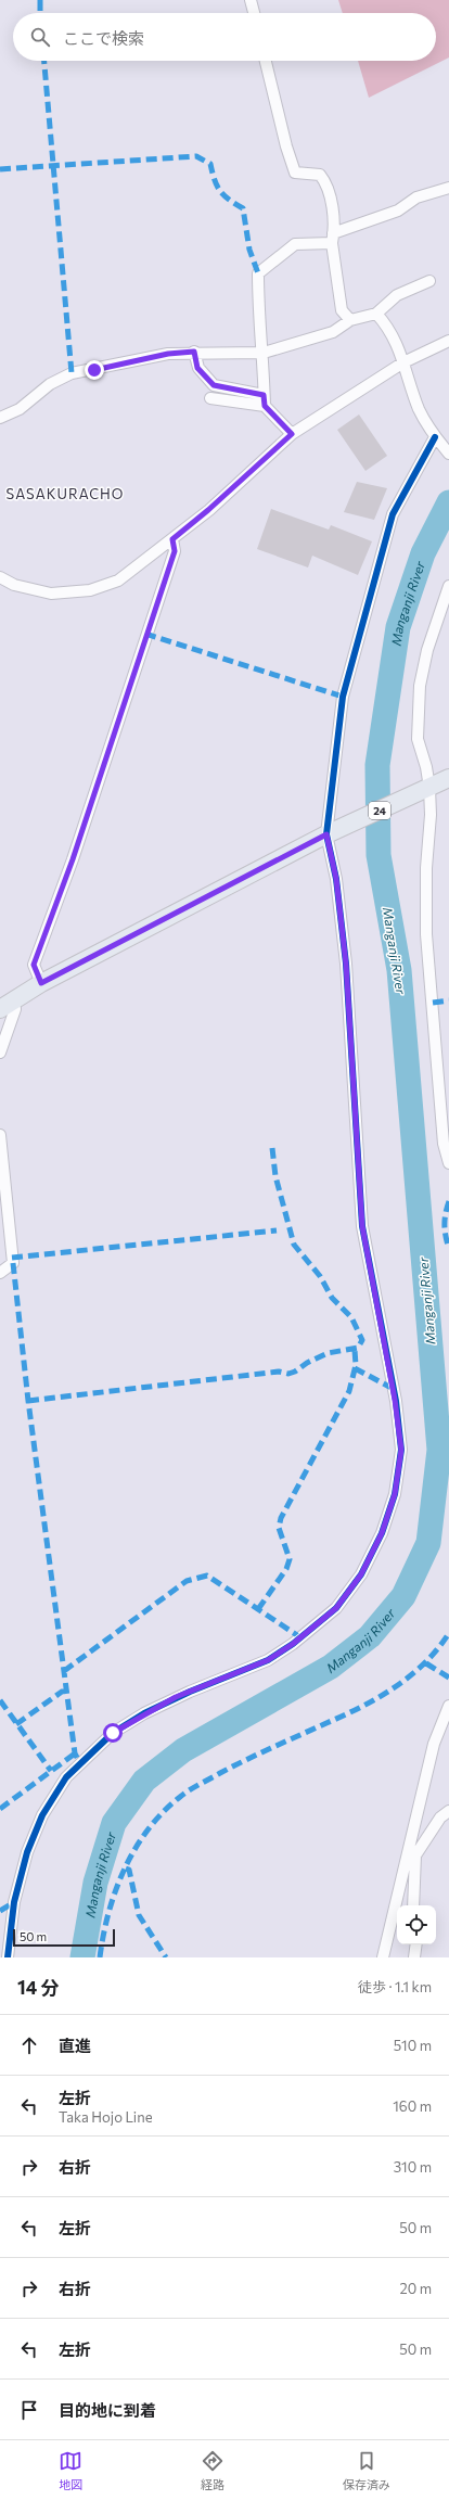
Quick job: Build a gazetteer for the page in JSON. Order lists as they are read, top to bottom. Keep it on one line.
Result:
{"streets":{"main road":["24"]},"districts":["SASAKURACHO"],"water":["Manganji River"],"scale_bar":"50 m","page":{"search":"ここで検索","scale":"50 m","heading":["14 分","徒歩 · 1.1 km"],"list":[["直進","510 m"],["左折","Taka Hojo Line","160 m"],["右折","310 m"],["左折","50 m"],["右折","20 m"],["左折","50 m"],"目的地に到着"],"nav":["地図","経路","保存済み"]}}
